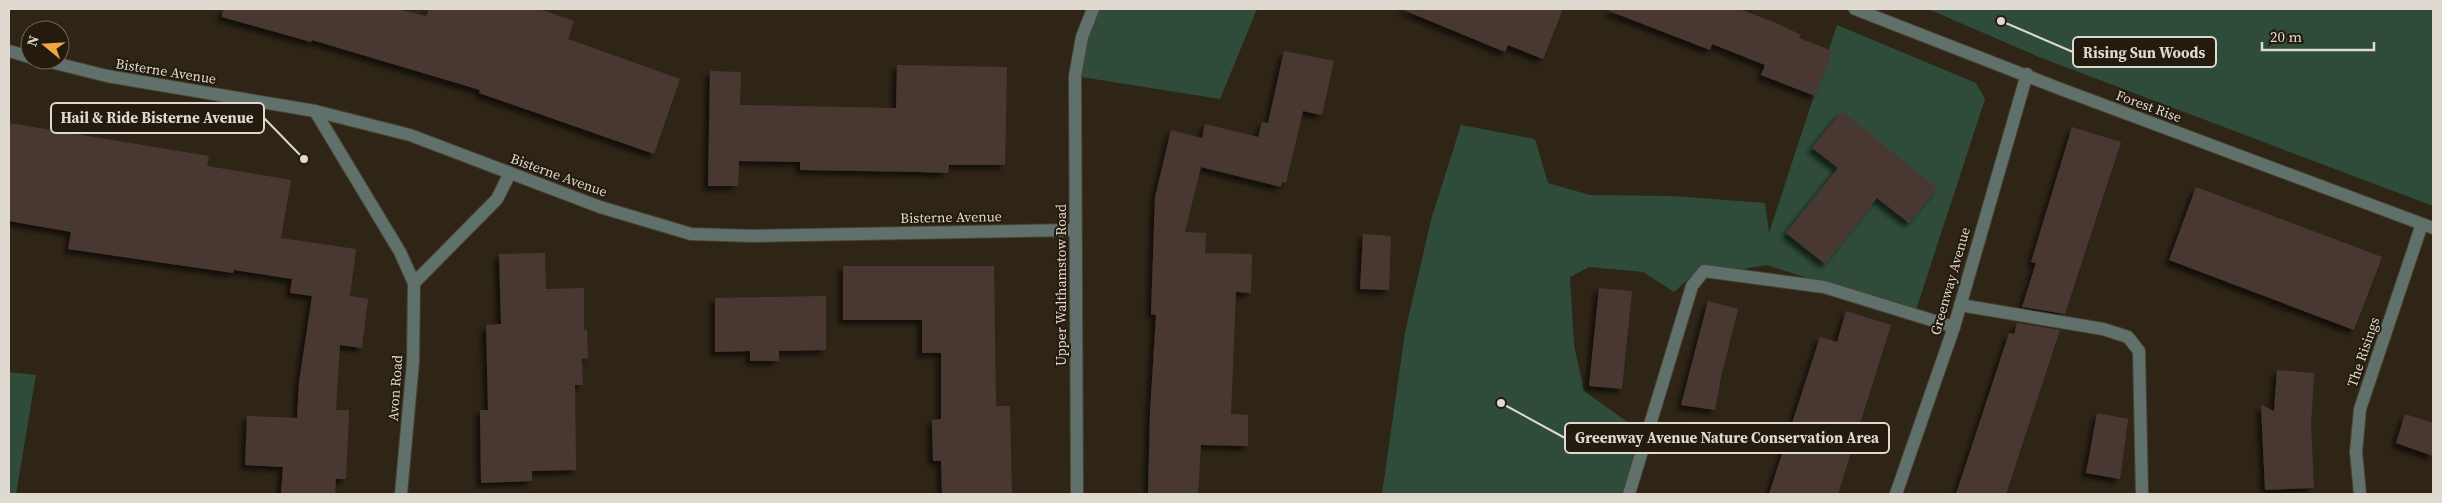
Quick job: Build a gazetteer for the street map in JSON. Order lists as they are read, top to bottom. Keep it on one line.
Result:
{"streets":{"street":["Bisterne Avenue","Forest Rise","Greenway Avenue","Upper Walthamstow Road","The Risings","Avon Road"]},"crossings":[["Bisterne Avenue","Upper Walthamstow Road"],["Bisterne Avenue","Avon Road"],["Forest Rise","Greenway Avenue"],["Forest Rise","The Risings"]],"places":["Rising Sun Woods","Hail & Ride Bisterne Avenue","Greenway Avenue Nature Conservation Area"],"scale_bar":"20 m","north":"left"}
